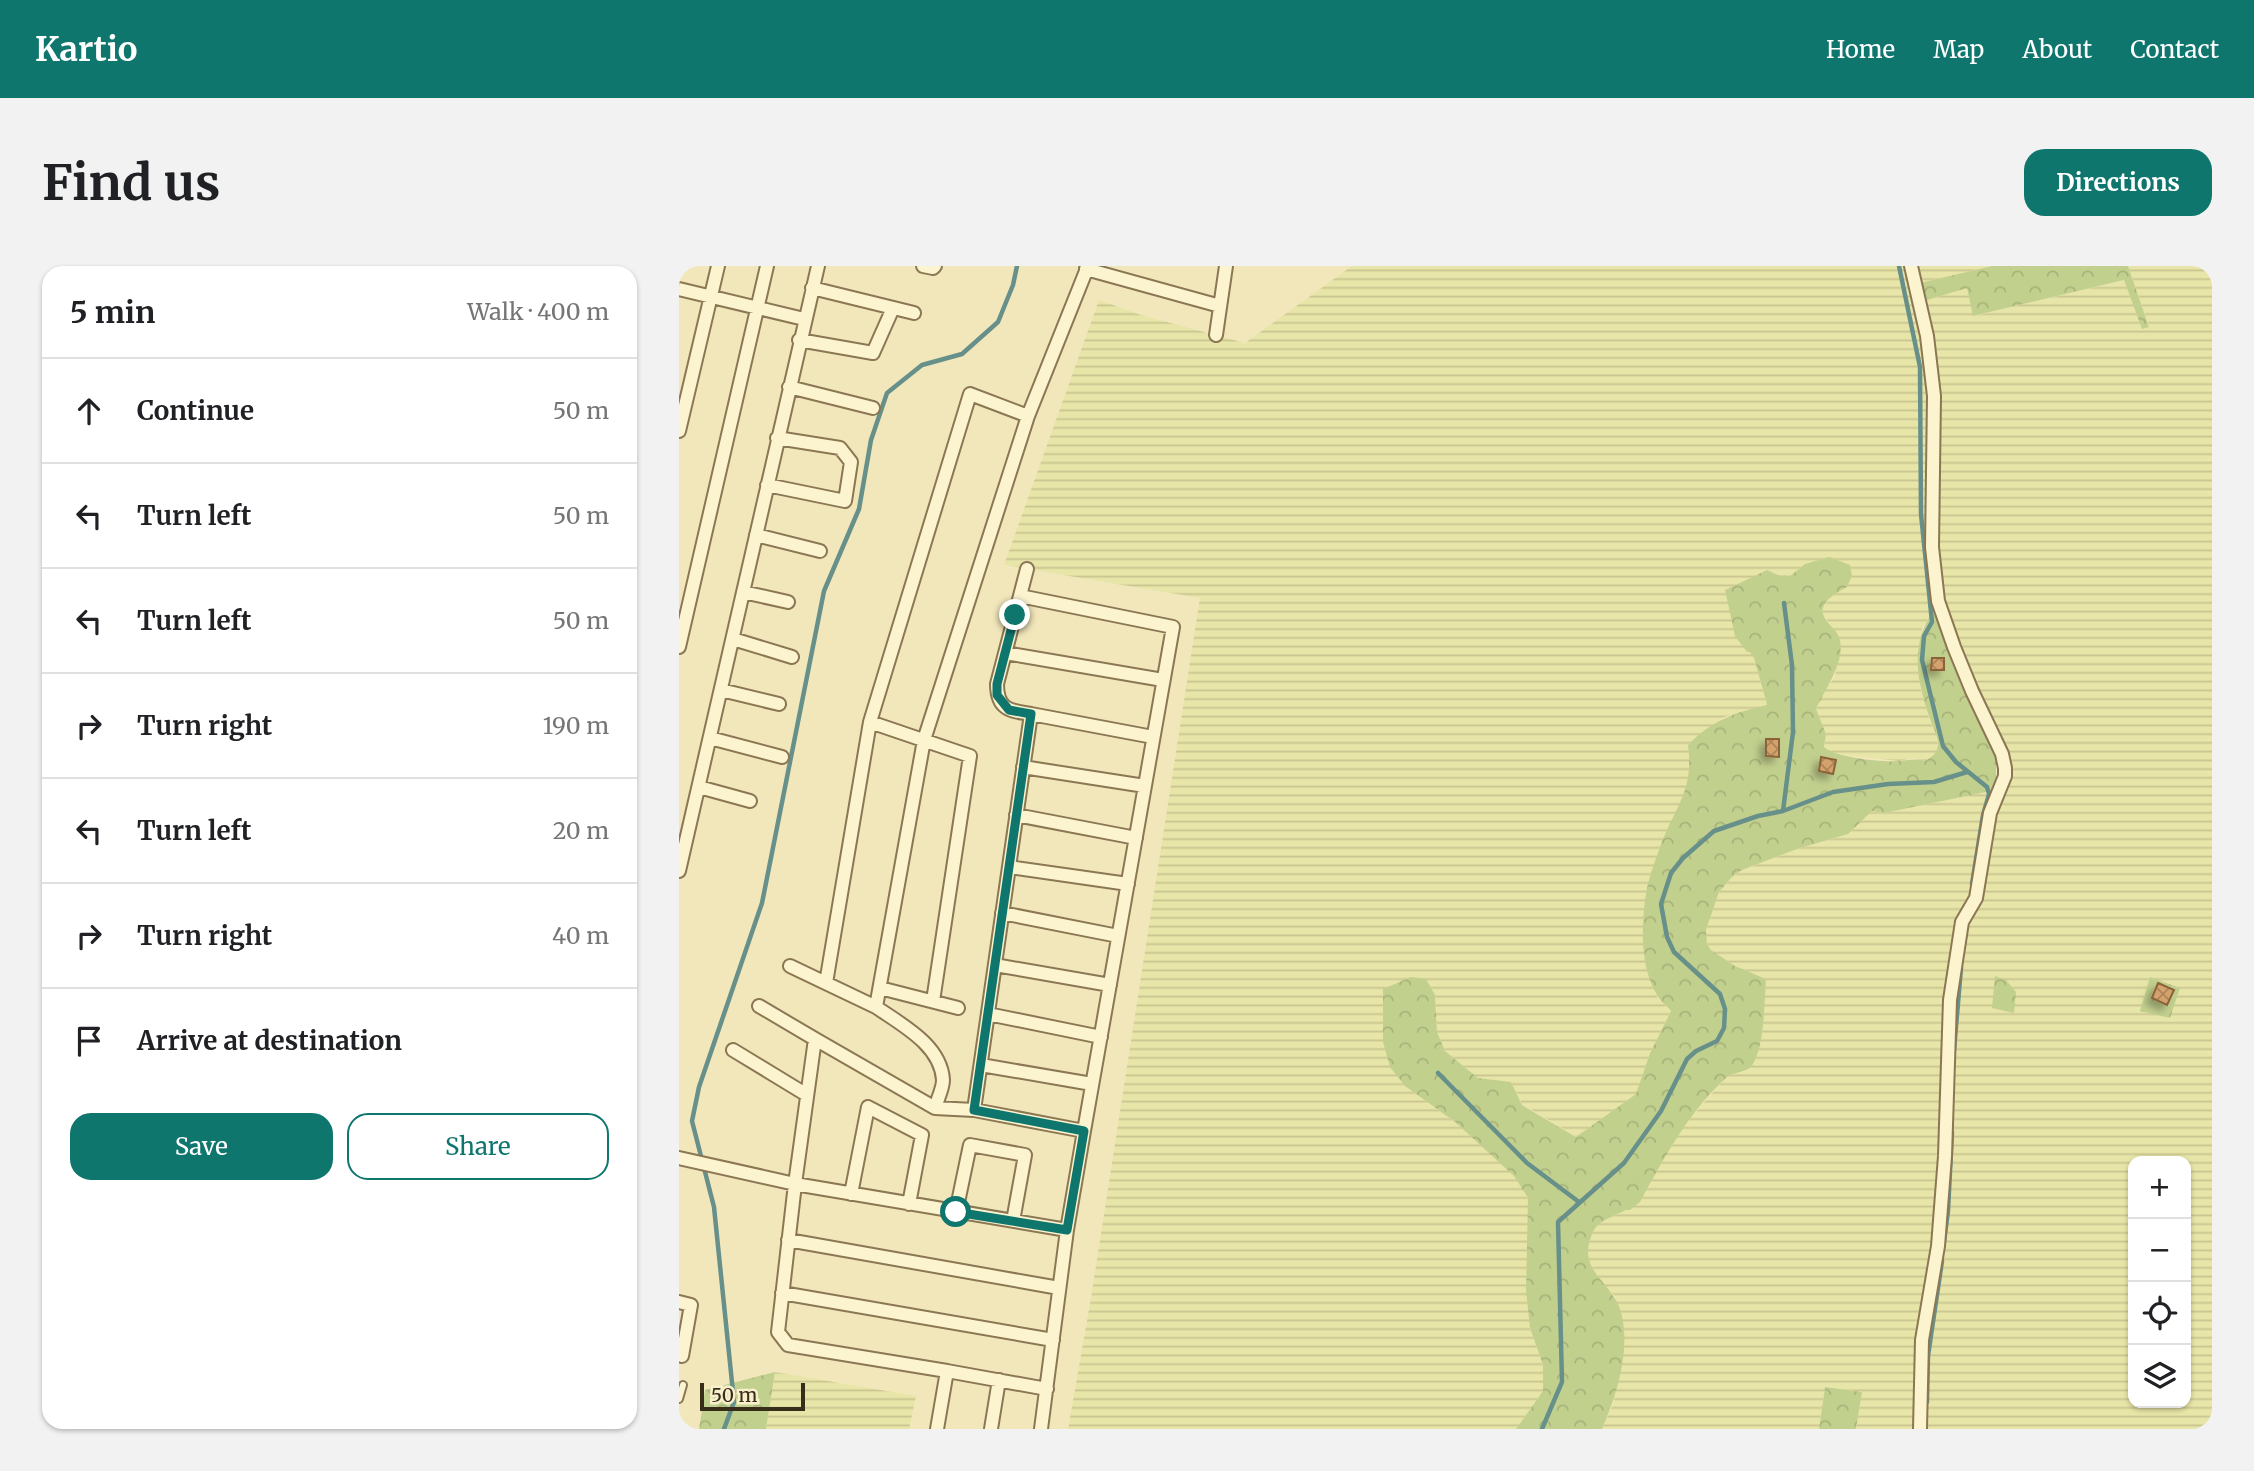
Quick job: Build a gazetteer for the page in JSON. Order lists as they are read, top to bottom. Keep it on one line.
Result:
{"scale_bar":"50 m","page":{"header":"Kartio","nav":["Home","Map","About","Contact"],"buttons":["Directions",["Save","Share"]],"title":"Find us","heading":["5 min","Walk · 400 m"],"list":[["Continue","50 m"],["Turn left","50 m"],["Turn left","50 m"],["Turn right","190 m"],["Turn left","20 m"],["Turn right","40 m"],"Arrive at destination"],"map_buttons":["+","−"],"scale":"50 m"}}
